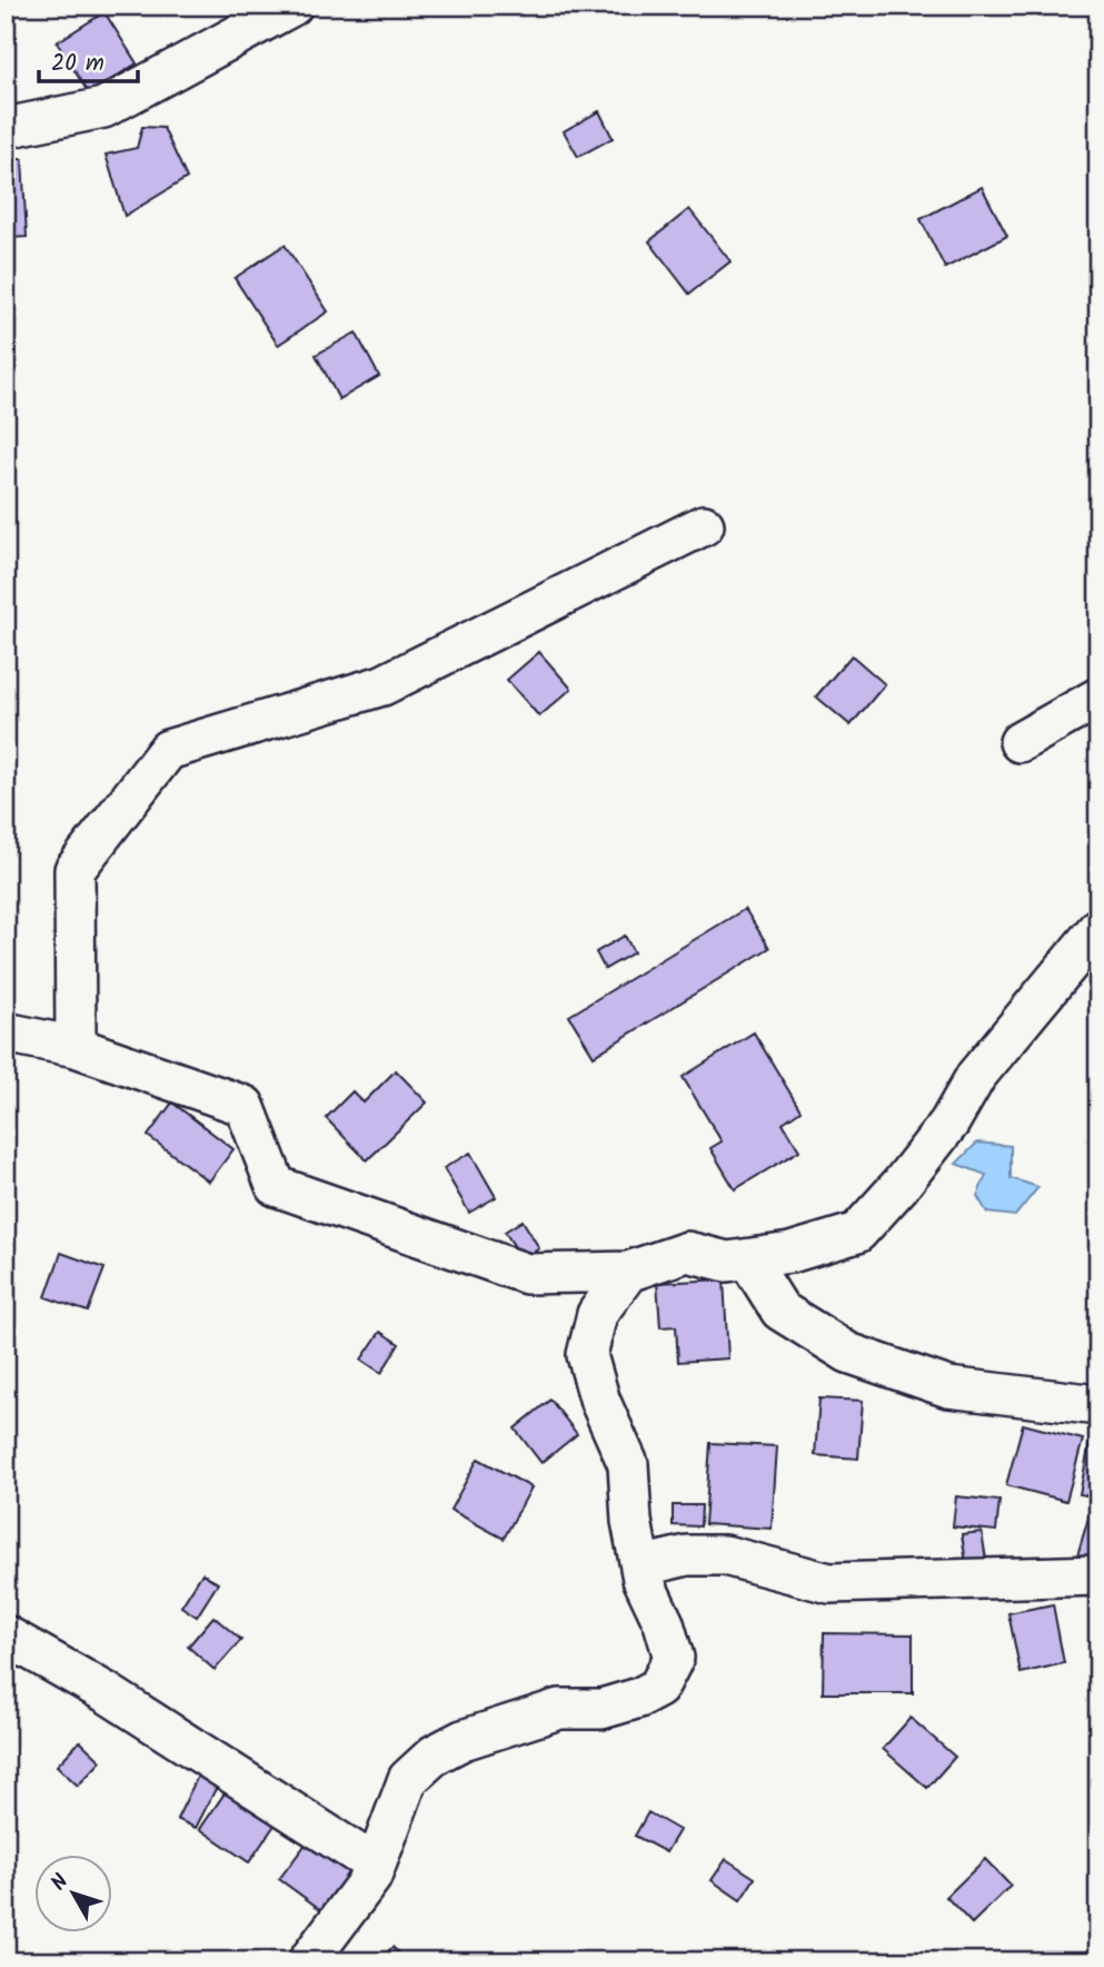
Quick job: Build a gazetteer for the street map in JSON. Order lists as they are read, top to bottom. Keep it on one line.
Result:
{"scale_bar":"20 m","north":"top left"}
